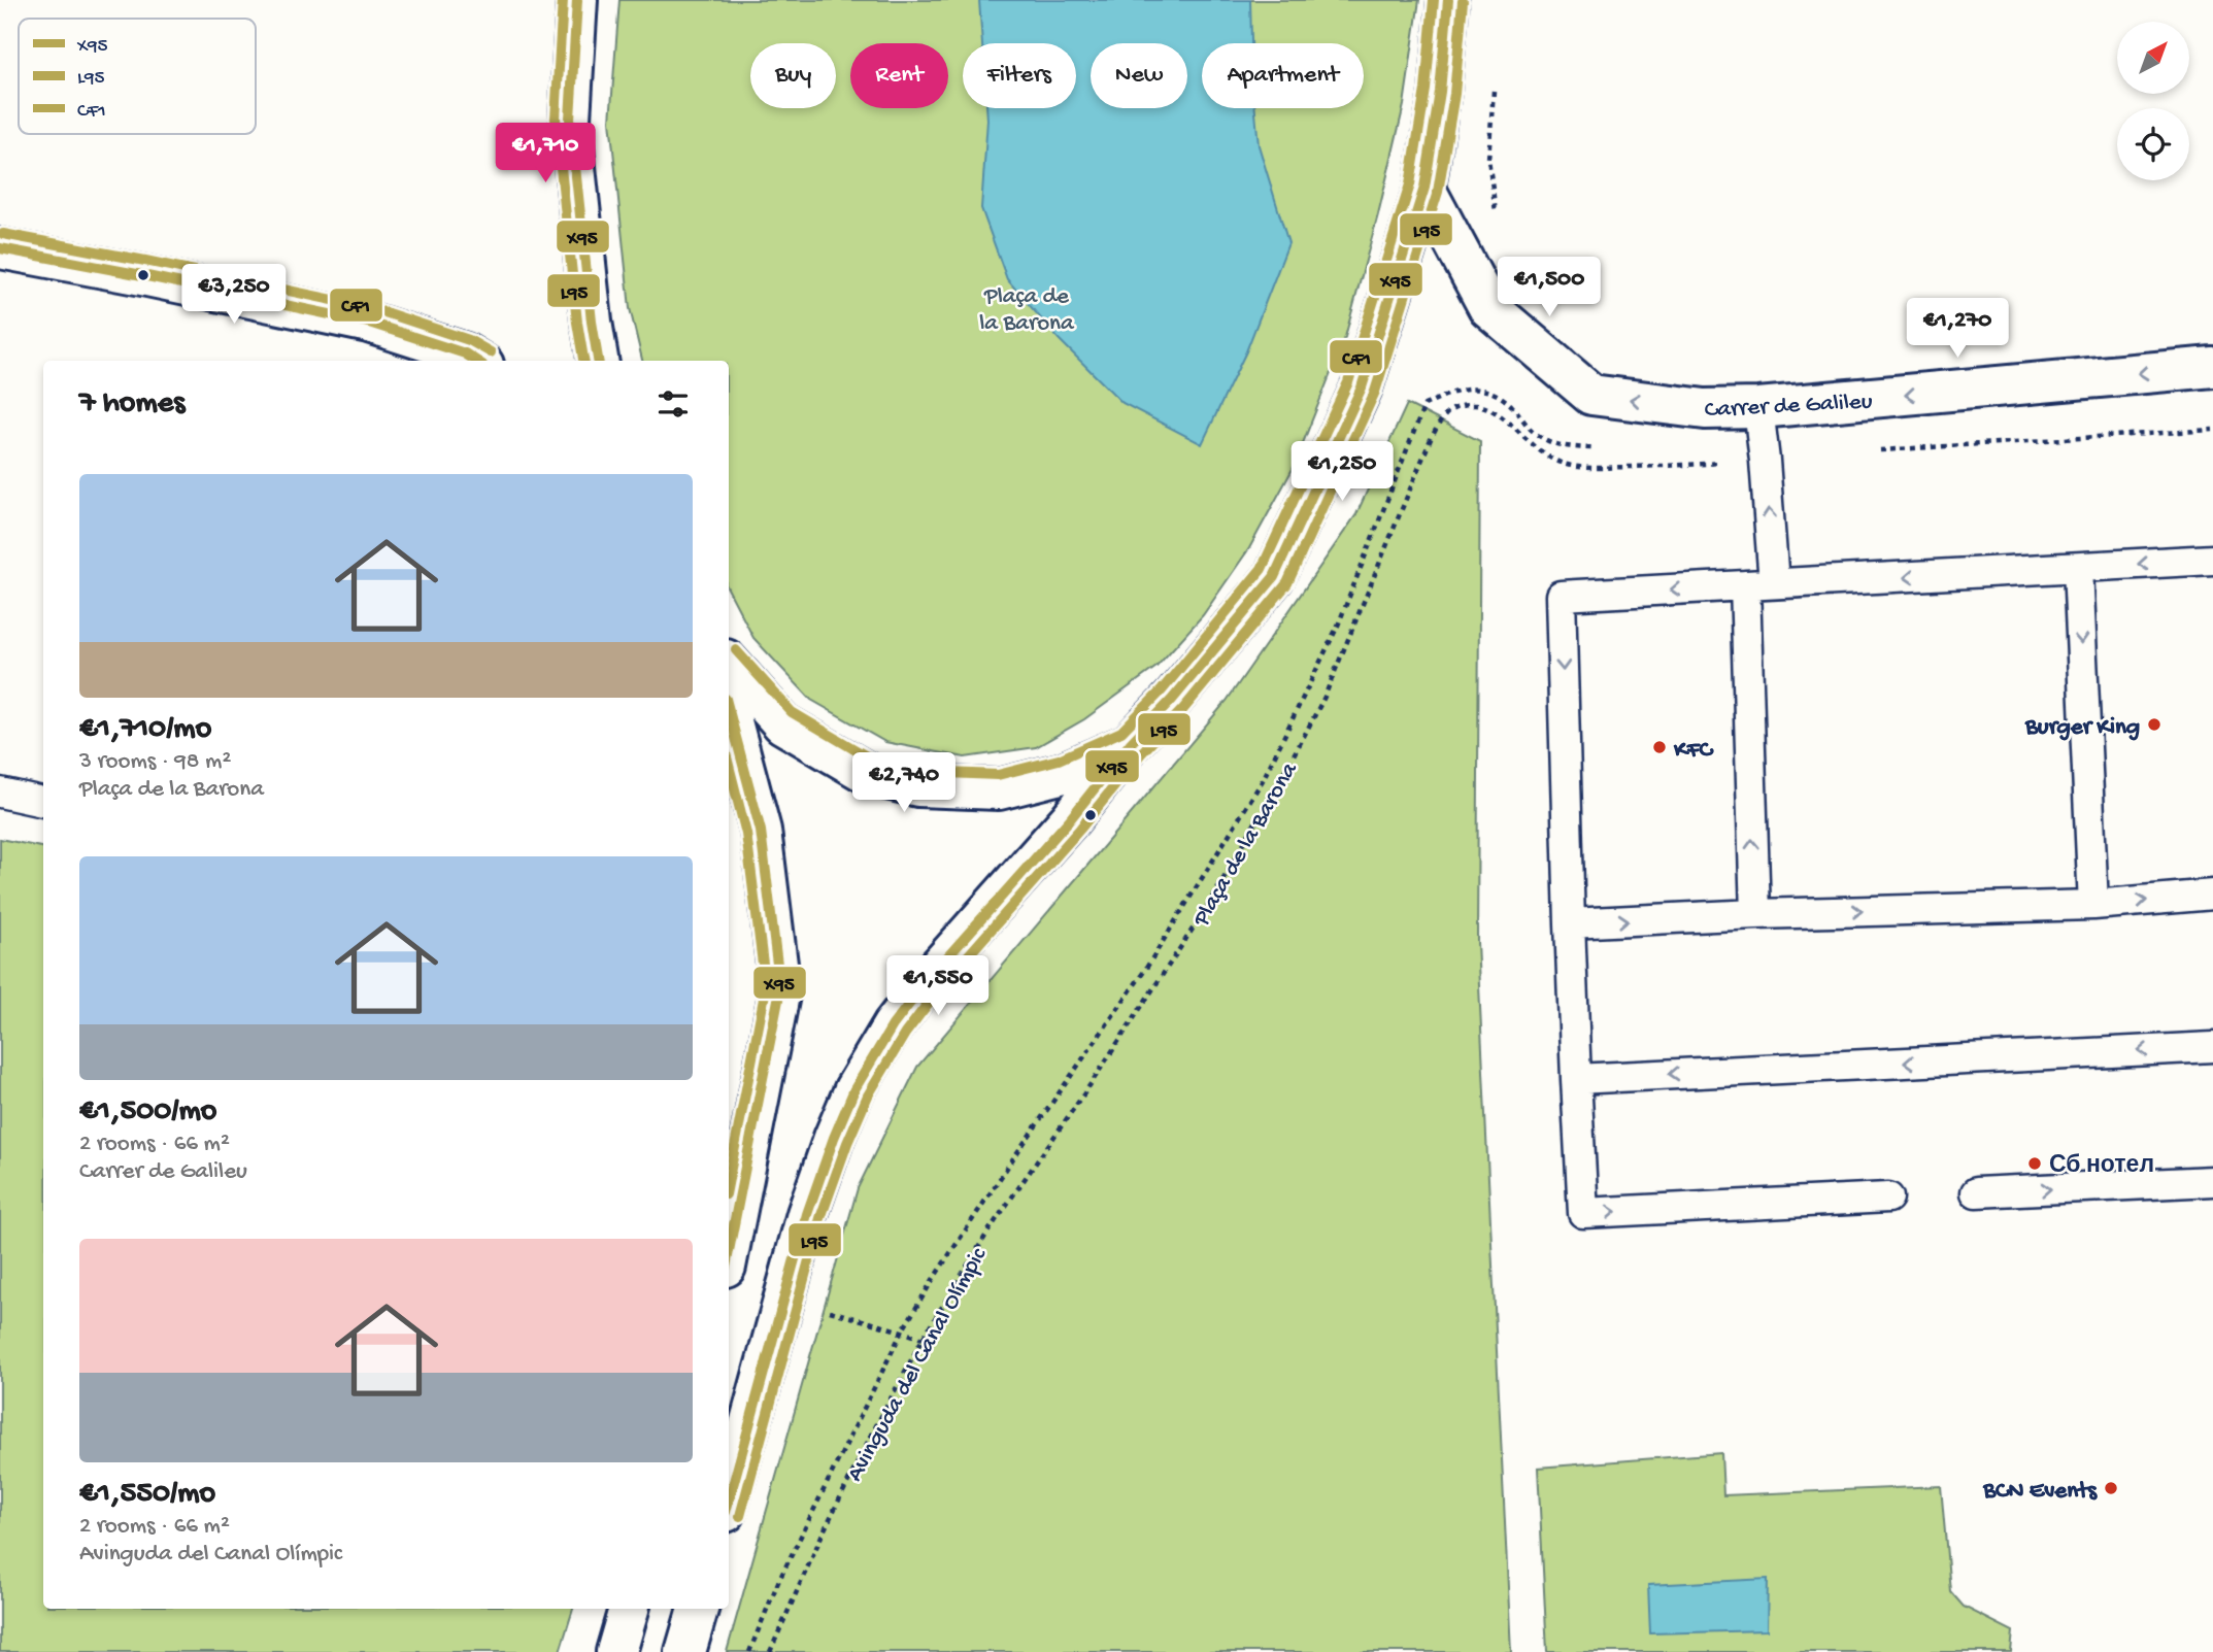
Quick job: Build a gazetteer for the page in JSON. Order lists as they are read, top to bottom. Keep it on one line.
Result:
{"streets":{"street":["Carrer de Galileu"],"path":["Plaça de la Barona","Avinguda del Canal Olímpic"]},"crossings":[["Plaça de la Barona","Avinguda del Canal Olímpic"]],"one_way":["Carrer de Galileu"],"parks":["Plaça de la Barona"],"places":["Burger King","KFC","Сб нотел","BCN Events"],"lines":["transit line X95","transit line L95","transit line CF1"],"legend":["X95","L95","CF1"],"north":"top right","page":{"chip":["Buy","Rent","Filters","New","Apartment"],"price":["€1,710","€1,500","€3,250","€1,270","€1,250","€2,740","€1,550"],"heading":"7 homes","list":[{"name":"€1,710/mo","note":"3 rooms · 98 m² · Plaça de la Barona"},{"name":"€1,500/mo","note":"2 rooms · 66 m² · Carrer de Galileu"},{"name":"€1,550/mo","note":"2 rooms · 66 m² · Avinguda del Canal Olímpic"}]}}
